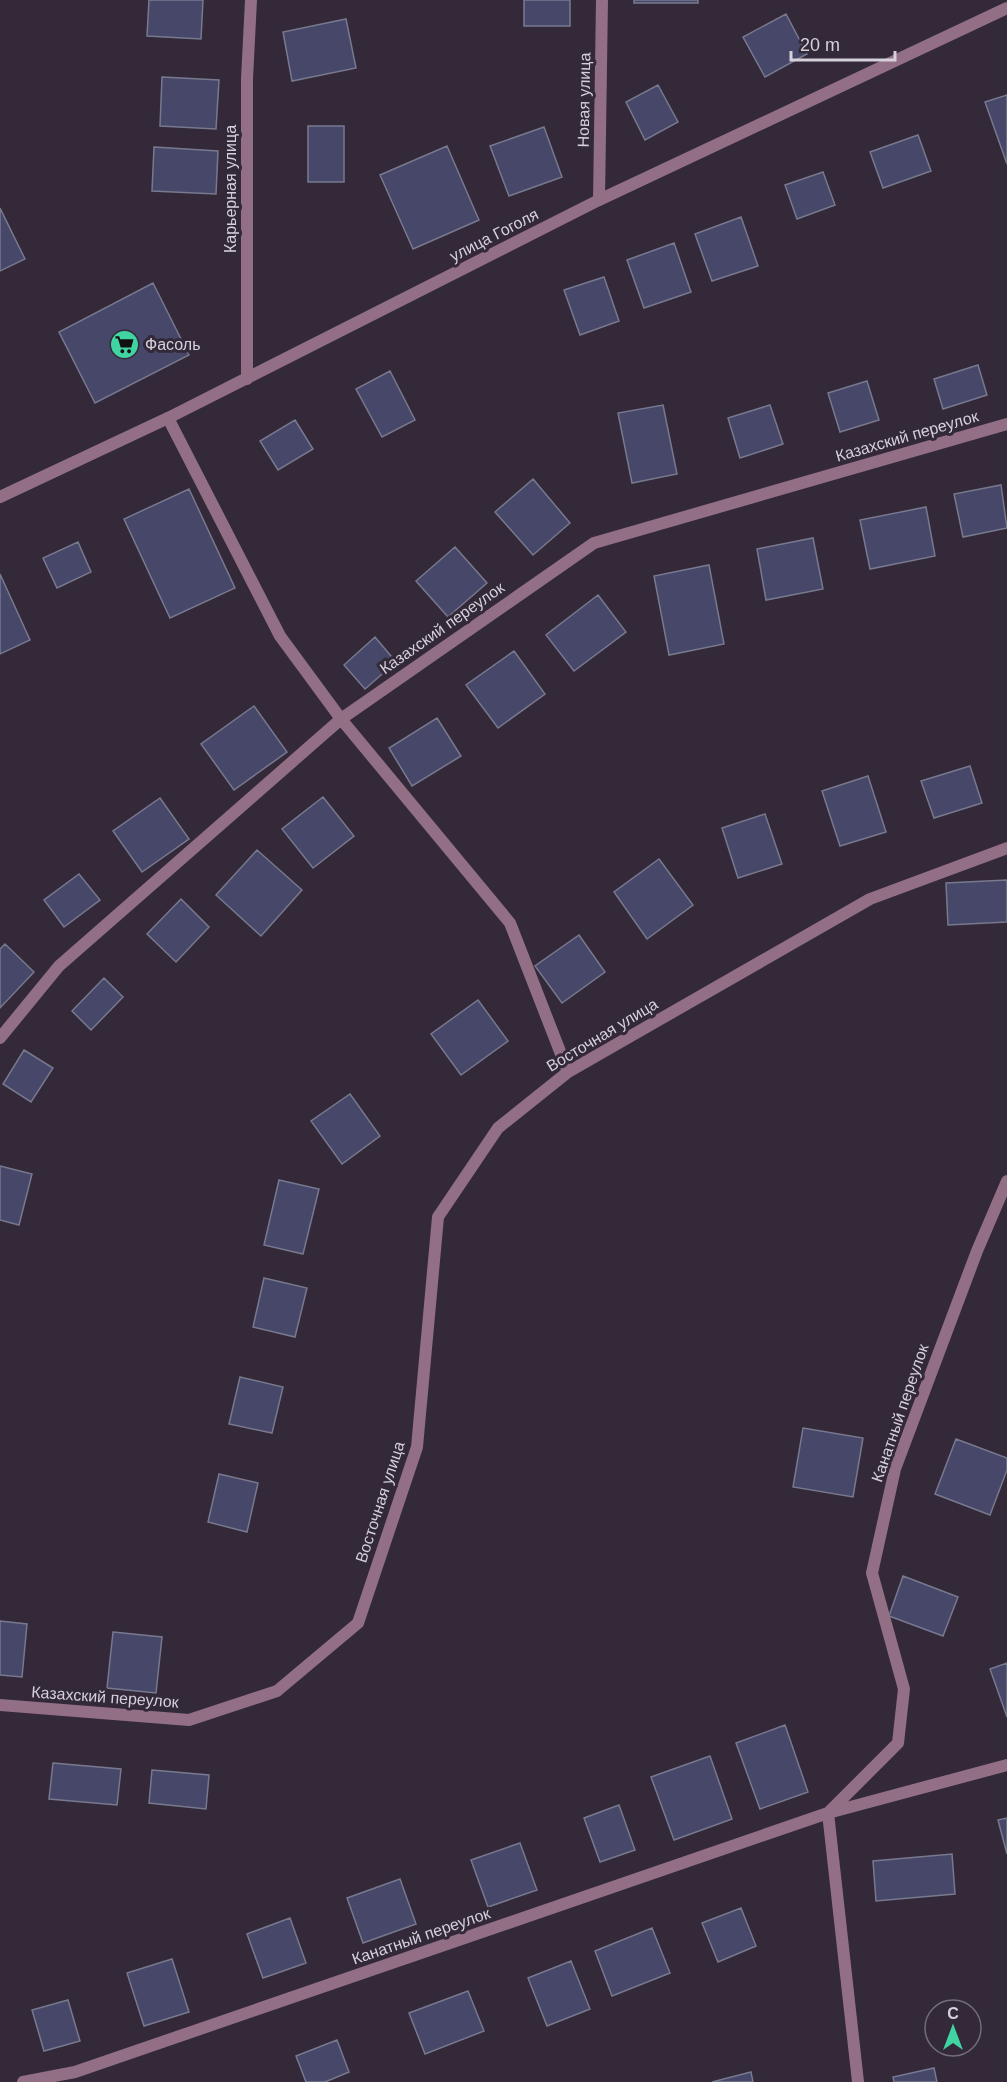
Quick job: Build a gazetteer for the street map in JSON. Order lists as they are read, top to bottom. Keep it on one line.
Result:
{"streets":{"street":["Новая улица","Карьерная улица","улица Гоголя","Казахский переулок","Восточная улица","Канатный переулок"]},"crossings":[["Новая улица","улица Гоголя"],["Карьерная улица","улица Гоголя"],["Казахский переулок","Восточная улица"]],"places":{"supermarket":["Фасоль"]},"scale_bar":"20 m","north":"top"}
